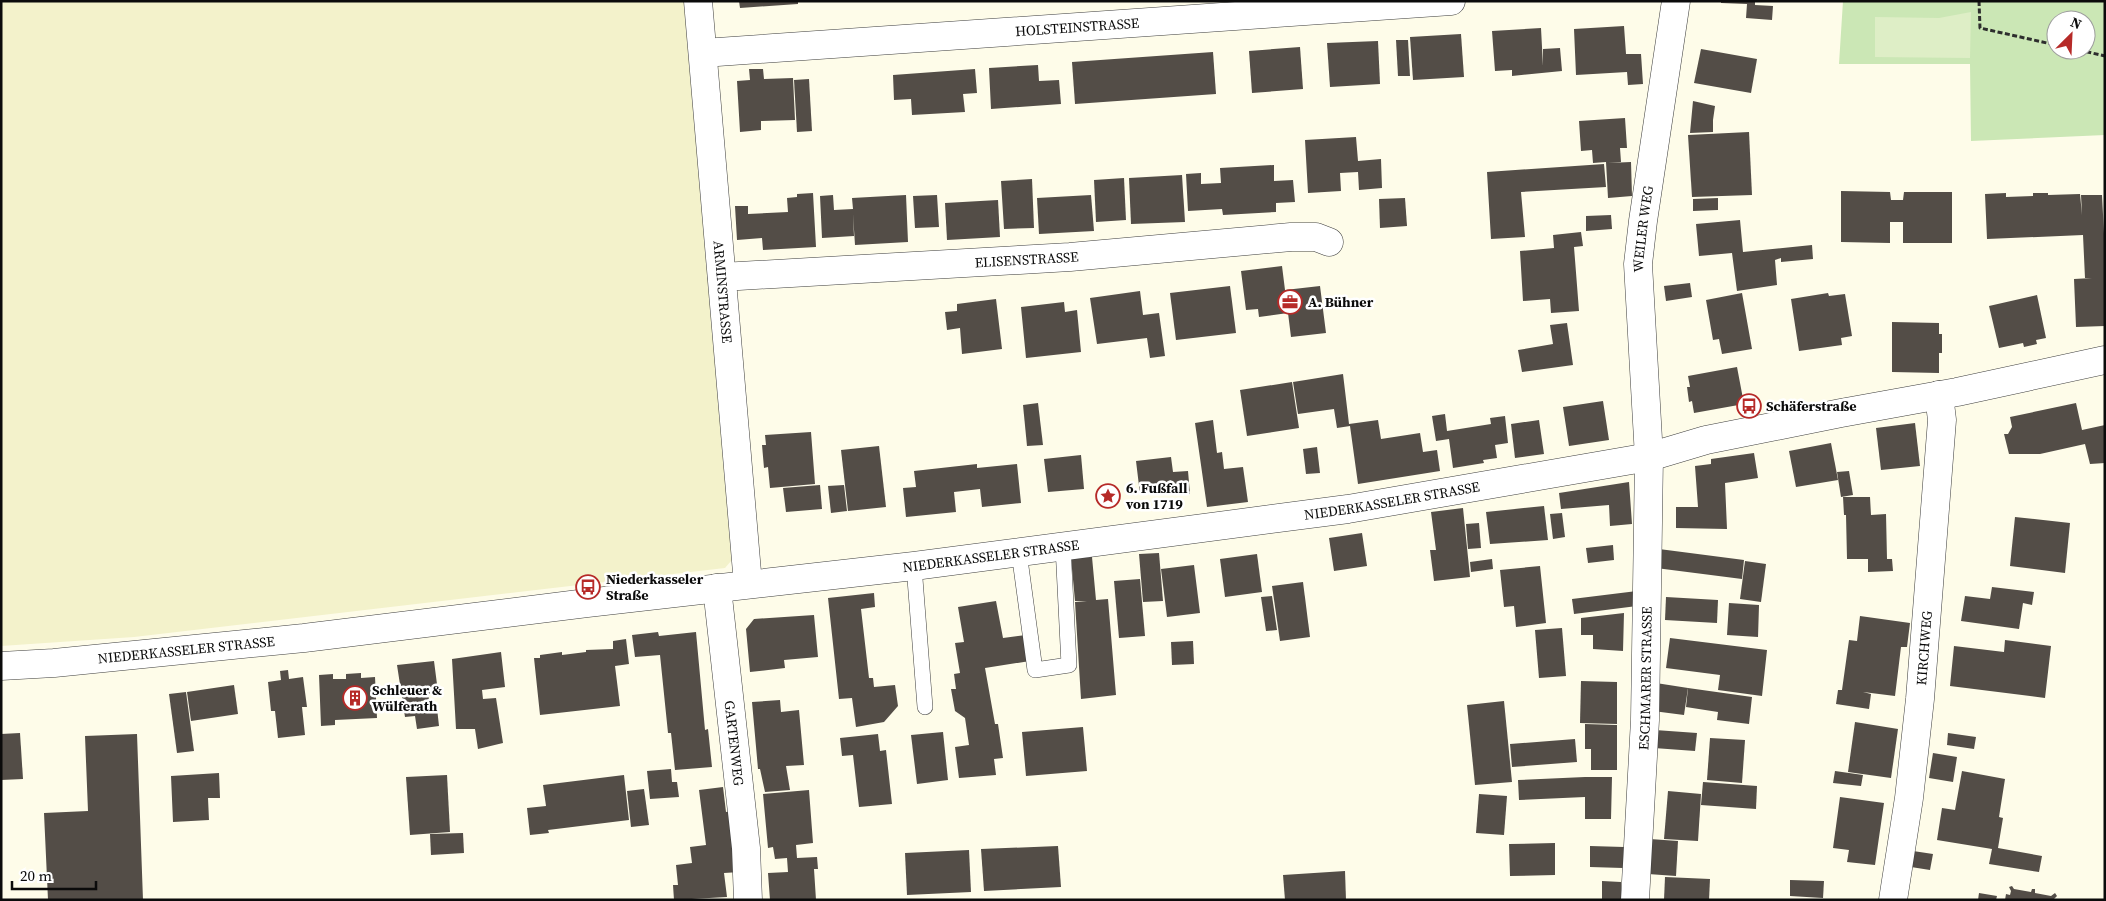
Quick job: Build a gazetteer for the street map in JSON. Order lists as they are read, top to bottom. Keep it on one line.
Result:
{"streets":{"street":["HOLSTEINSTRASSE","WEILER WEG","ELISENSTRASSE","ARMINSTRASSE","NIEDERKASSELER STRASSE","KIRCHWEG","ESCHMARER STRASSE","GARTENWEG"]},"crossings":[["HOLSTEINSTRASSE","ARMINSTRASSE"],["WEILER WEG","NIEDERKASSELER STRASSE"],["WEILER WEG","ESCHMARER STRASSE"],["ELISENSTRASSE","ARMINSTRASSE"],["ARMINSTRASSE","NIEDERKASSELER STRASSE"],["NIEDERKASSELER STRASSE","ESCHMARER STRASSE"],["NIEDERKASSELER STRASSE","GARTENWEG"]],"places":{"office":["A. Bühner"],"bus stop":["Schäferstraße","Niederkasseler Straße"],"place":["6. Fußfall von 1719"],"building":["Schleuer & Wülferath"]},"scale_bar":"20 m","north":"top right"}
